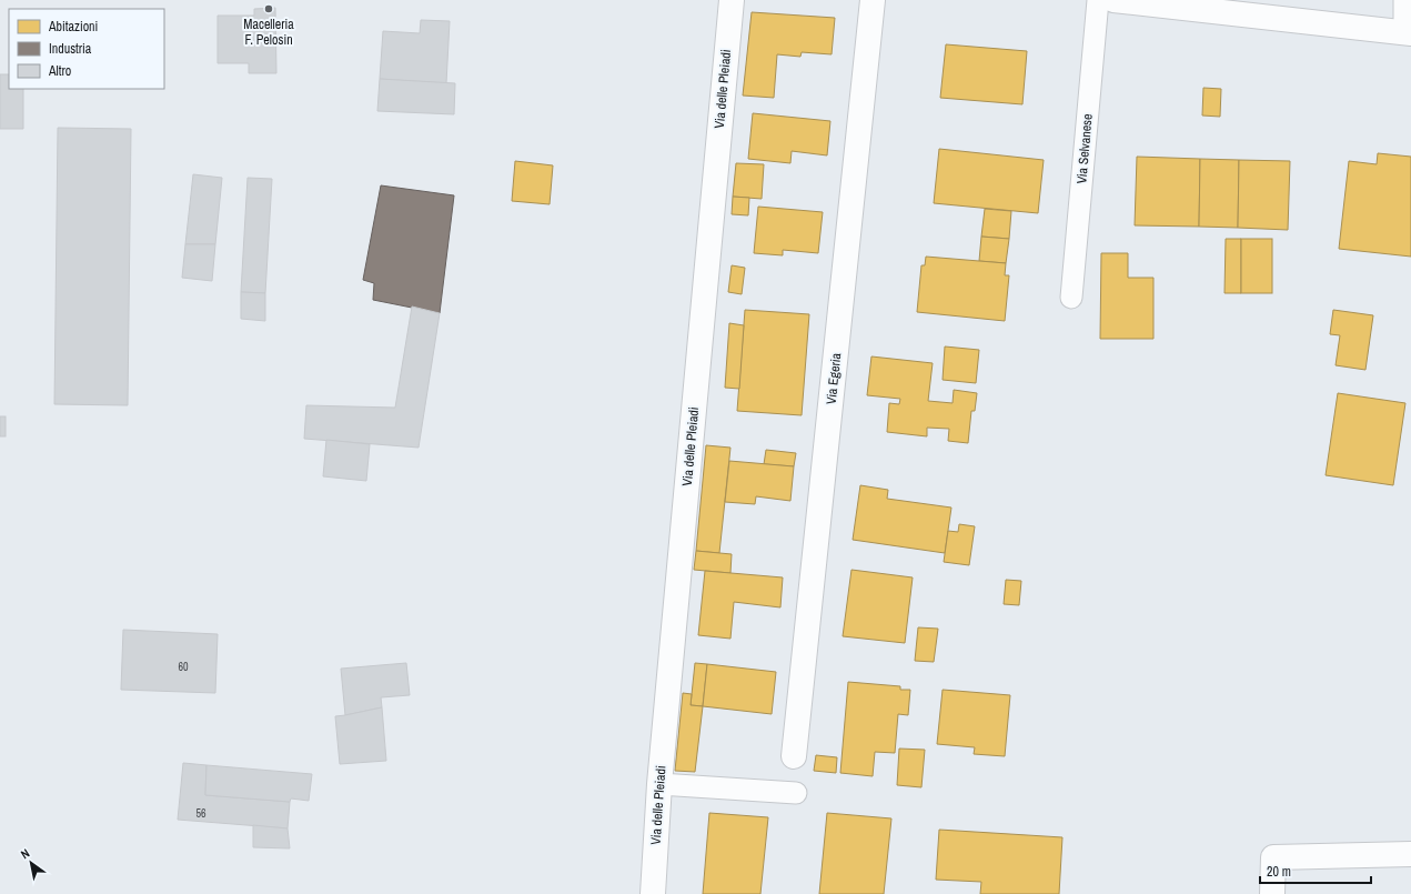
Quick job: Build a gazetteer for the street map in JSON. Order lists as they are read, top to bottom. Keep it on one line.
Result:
{"streets":{"street":["Via delle Pleiadi","Via Egeria"],"lane":["Via Selvanese"]},"places":["Macelleria F. Pelosin"],"house_numbers":["60","56"],"legend":["Abitazioni","Industria","Altro"],"scale_bar":"20 m","north":"top left"}
